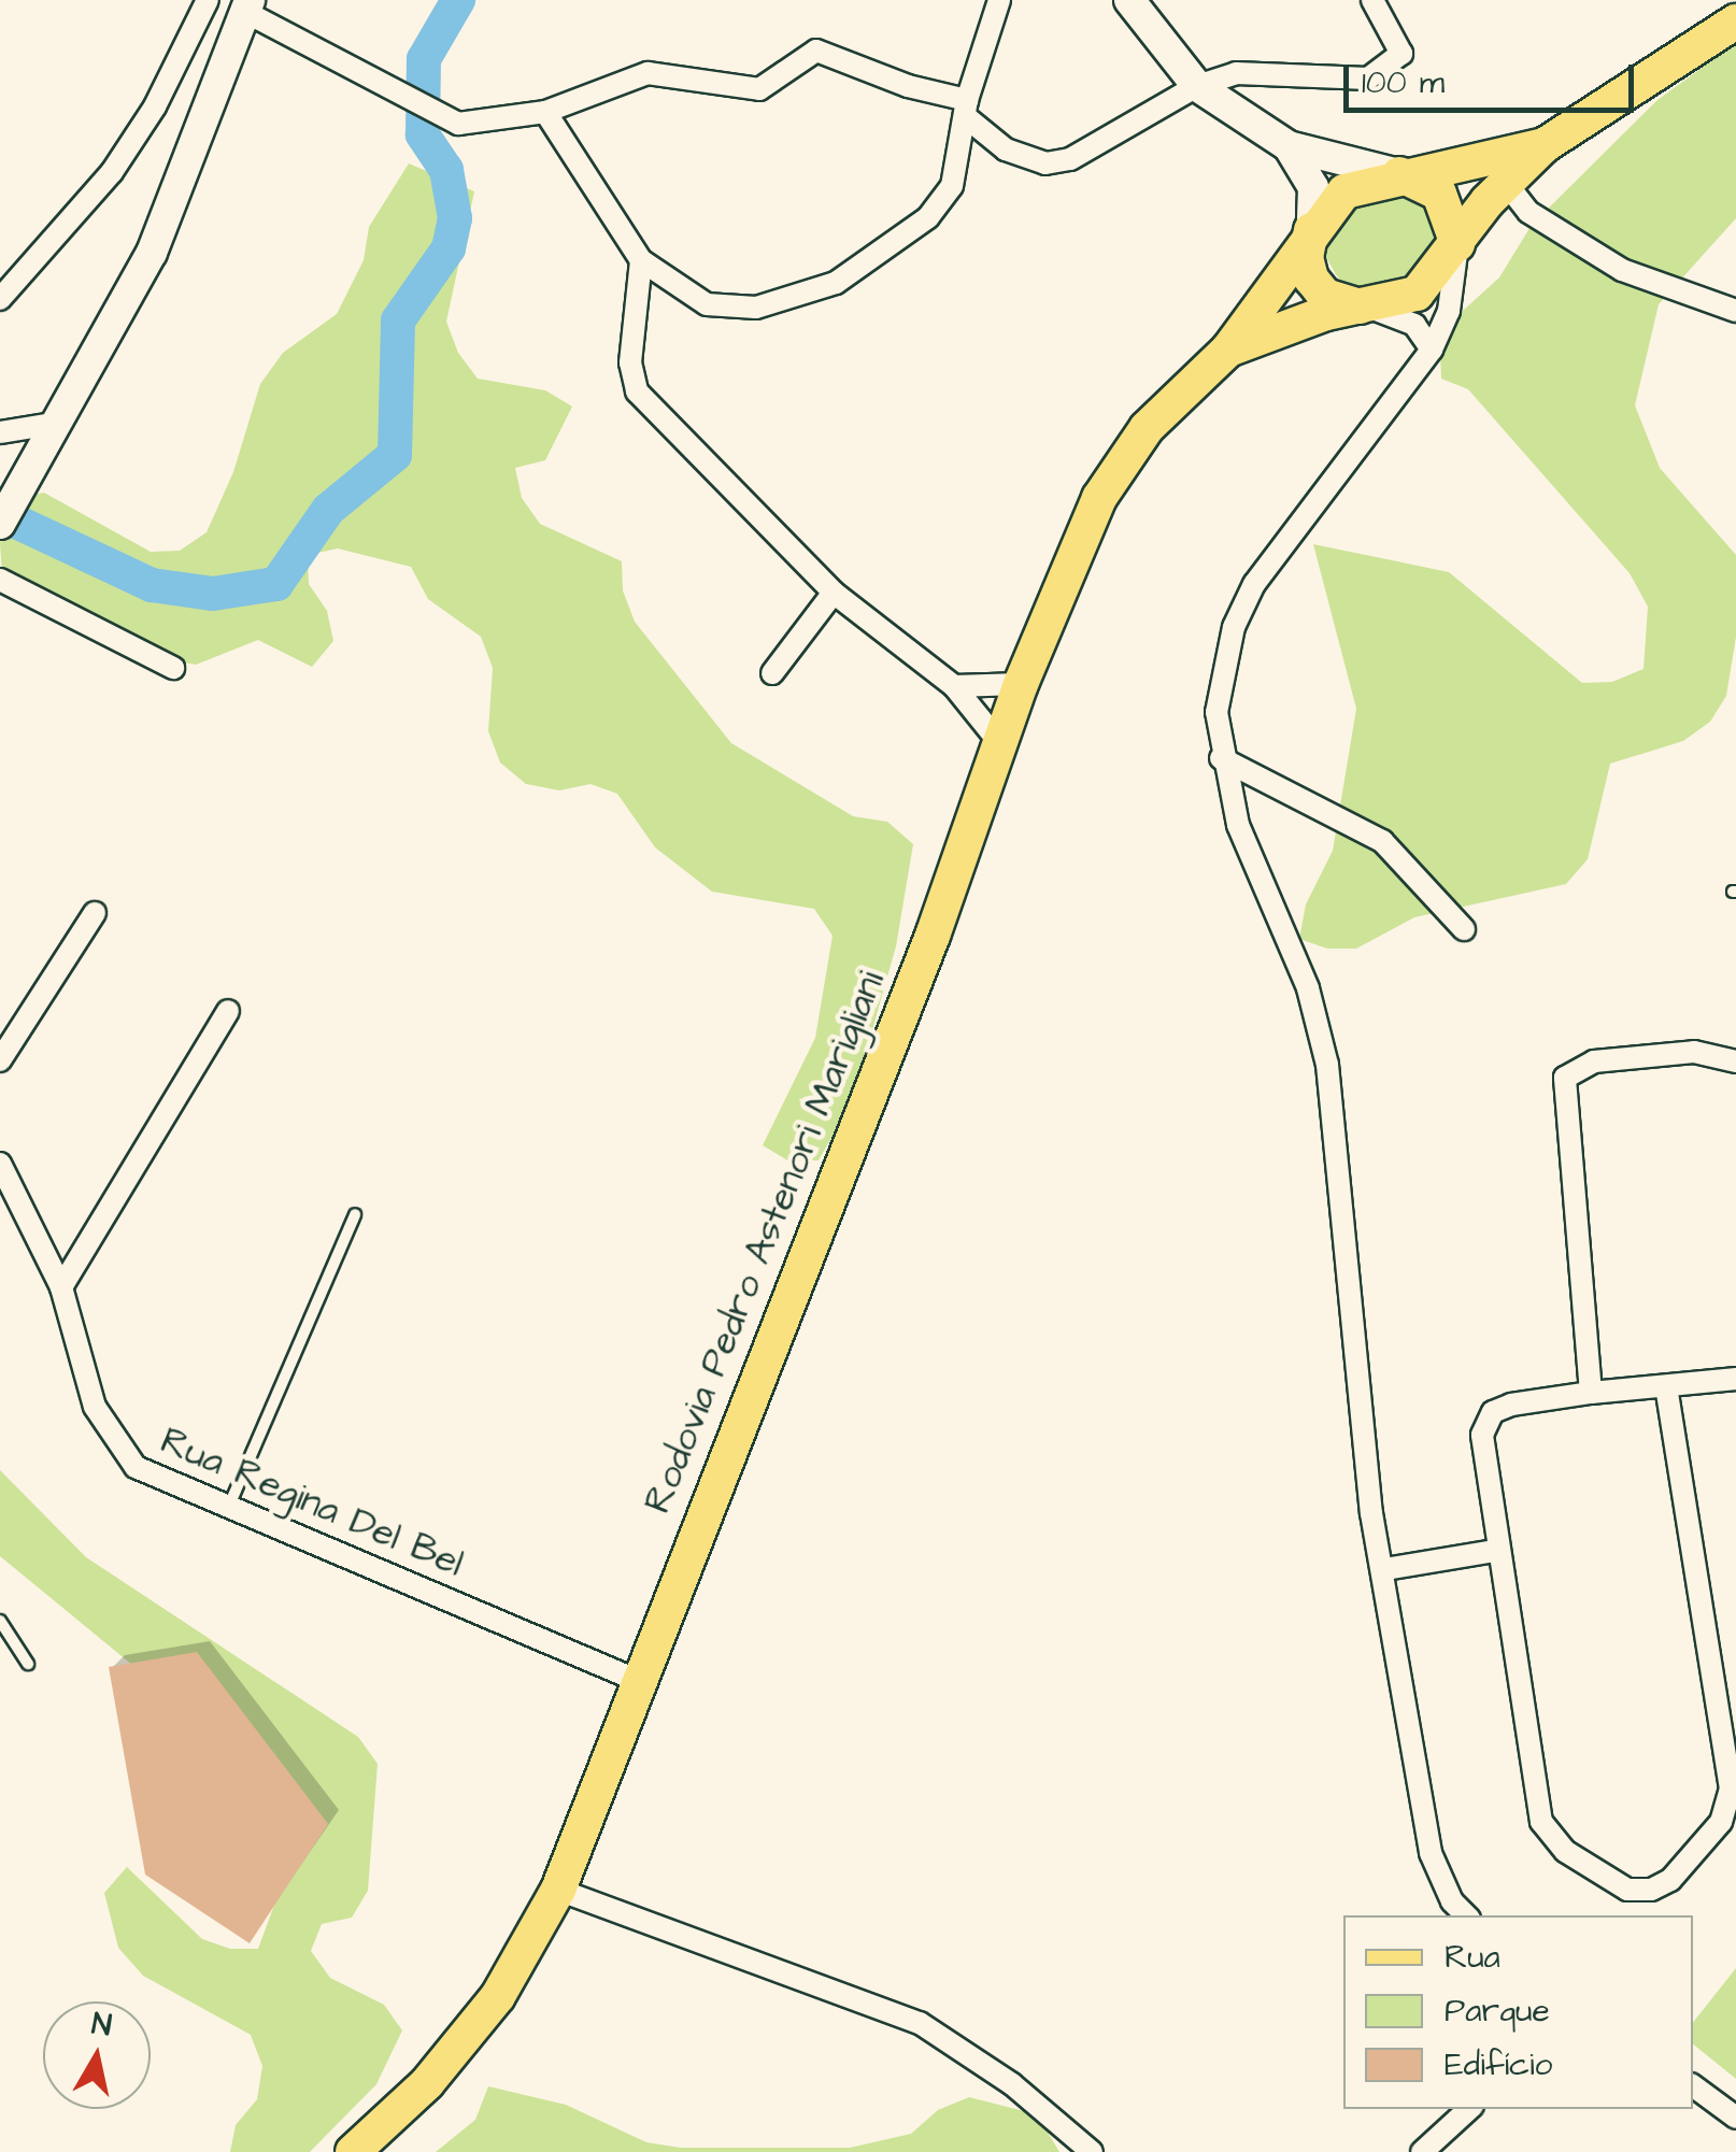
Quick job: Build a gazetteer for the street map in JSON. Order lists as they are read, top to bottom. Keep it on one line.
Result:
{"streets":{"main road":["Rodovia Pedro Astenori Marigliani"],"street":["Rua Regina Del Bel"]},"crossings":[["Rodovia Pedro Astenori Marigliani","Rua Regina Del Bel"]],"legend":["Rua","Parque","Edifício"],"scale_bar":"100 m","north":"top"}
